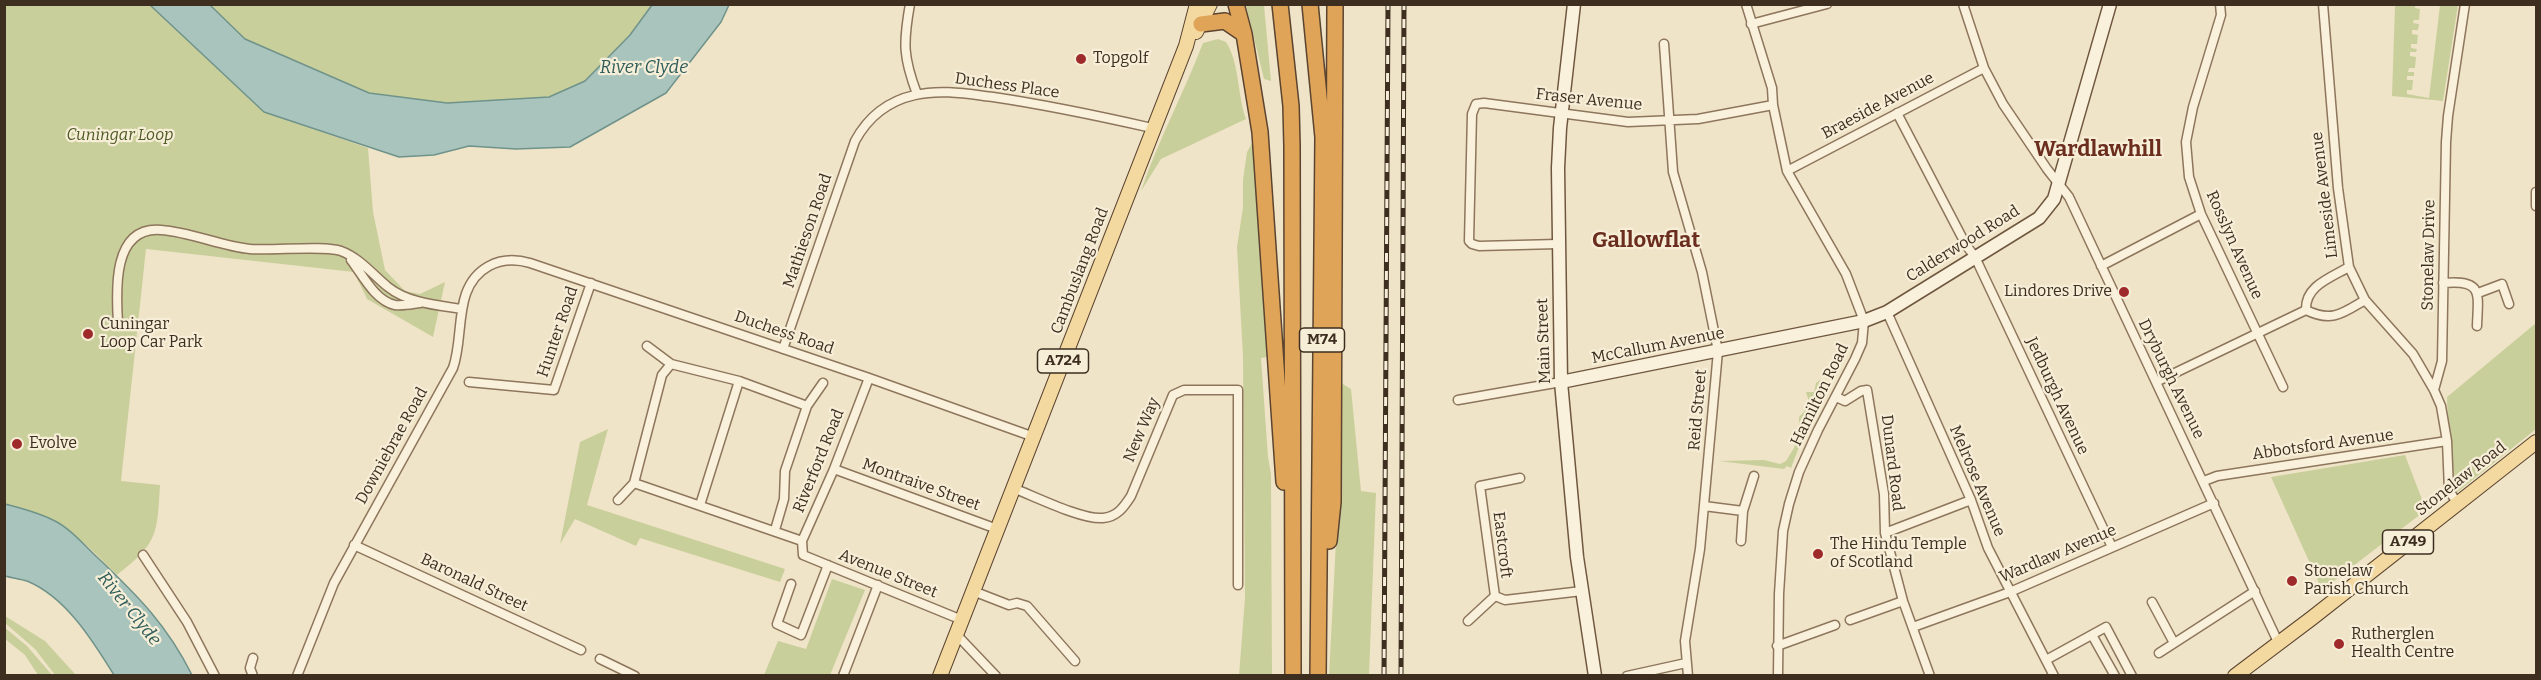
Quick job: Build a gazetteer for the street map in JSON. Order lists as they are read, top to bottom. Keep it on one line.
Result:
{"streets":{"highway":["M74"],"main road":["Cambuslang Road","A724","Stonelaw Road","A749"],"street":["Duchess Place","Fraser Avenue","Braeside Avenue","Limeside Avenue","Mathieson Road","Calderwood Road","Rosslyn Avenue","Stonelaw Drive","Hunter Road","Duchess Road","Main Street","McCallum Avenue","Dryburgh Avenue","Hamilton Road","Jedburgh Avenue","Reid Street","New Way","Abbotsford Avenue","Downiebrae Road","Riverford Road","Dunard Road","Melrose Avenue","Montraive Street","Eastcroft","Wardlaw Avenue","Avenue Street","Baronald Street"]},"crossings":[["Duchess Place","Mathieson Road"],["Duchess Place","Cambuslang Road"],["Fraser Avenue","Main Street"],["Fraser Avenue","Reid Street"],["Braeside Avenue","Dryburgh Avenue"],["Braeside Avenue","Jedburgh Avenue"],["Limeside Avenue","Stonelaw Drive"],["Mathieson Road","Duchess Road"],["Calderwood Road","McCallum Avenue"],["Calderwood Road","Dryburgh Avenue"],["Calderwood Road","Hamilton Road"],["Calderwood Road","Jedburgh Avenue"],["Calderwood Road","Melrose Avenue"],["Cambuslang Road","Duchess Road"],["Cambuslang Road","New Way"],["Cambuslang Road","Montraive Street"],["Cambuslang Road","Avenue Street"],["Hunter Road","Duchess Road"],["Duchess Road","Downiebrae Road"],["Duchess Road","Riverford Road"],["Main Street","McCallum Avenue"],["Main Street","Eastcroft"],["McCallum Avenue","Hamilton Road"],["McCallum Avenue","Reid Street"],["Dryburgh Avenue","Abbotsford Avenue"],["Dryburgh Avenue","Stonelaw Road"],["Dryburgh Avenue","Wardlaw Avenue"],["Hamilton Road","Dunard Road"],["Jedburgh Avenue","Wardlaw Avenue"],["Downiebrae Road","Baronald Street"],["Riverford Road","Montraive Street"],["Riverford Road","Avenue Street"],["Dunard Road","Wardlaw Avenue"],["Melrose Avenue","Wardlaw Avenue"]],"districts":["Wardlawhill","Gallowflat"],"water":["River Clyde"],"parks":["Cuningar Loop"],"places":["Topgolf","Lindores Drive","Cuningar Loop Car Park","Evolve","The Hindu Temple of Scotland","Stonelaw Parish Church","Rutherglen Health Centre"]}
